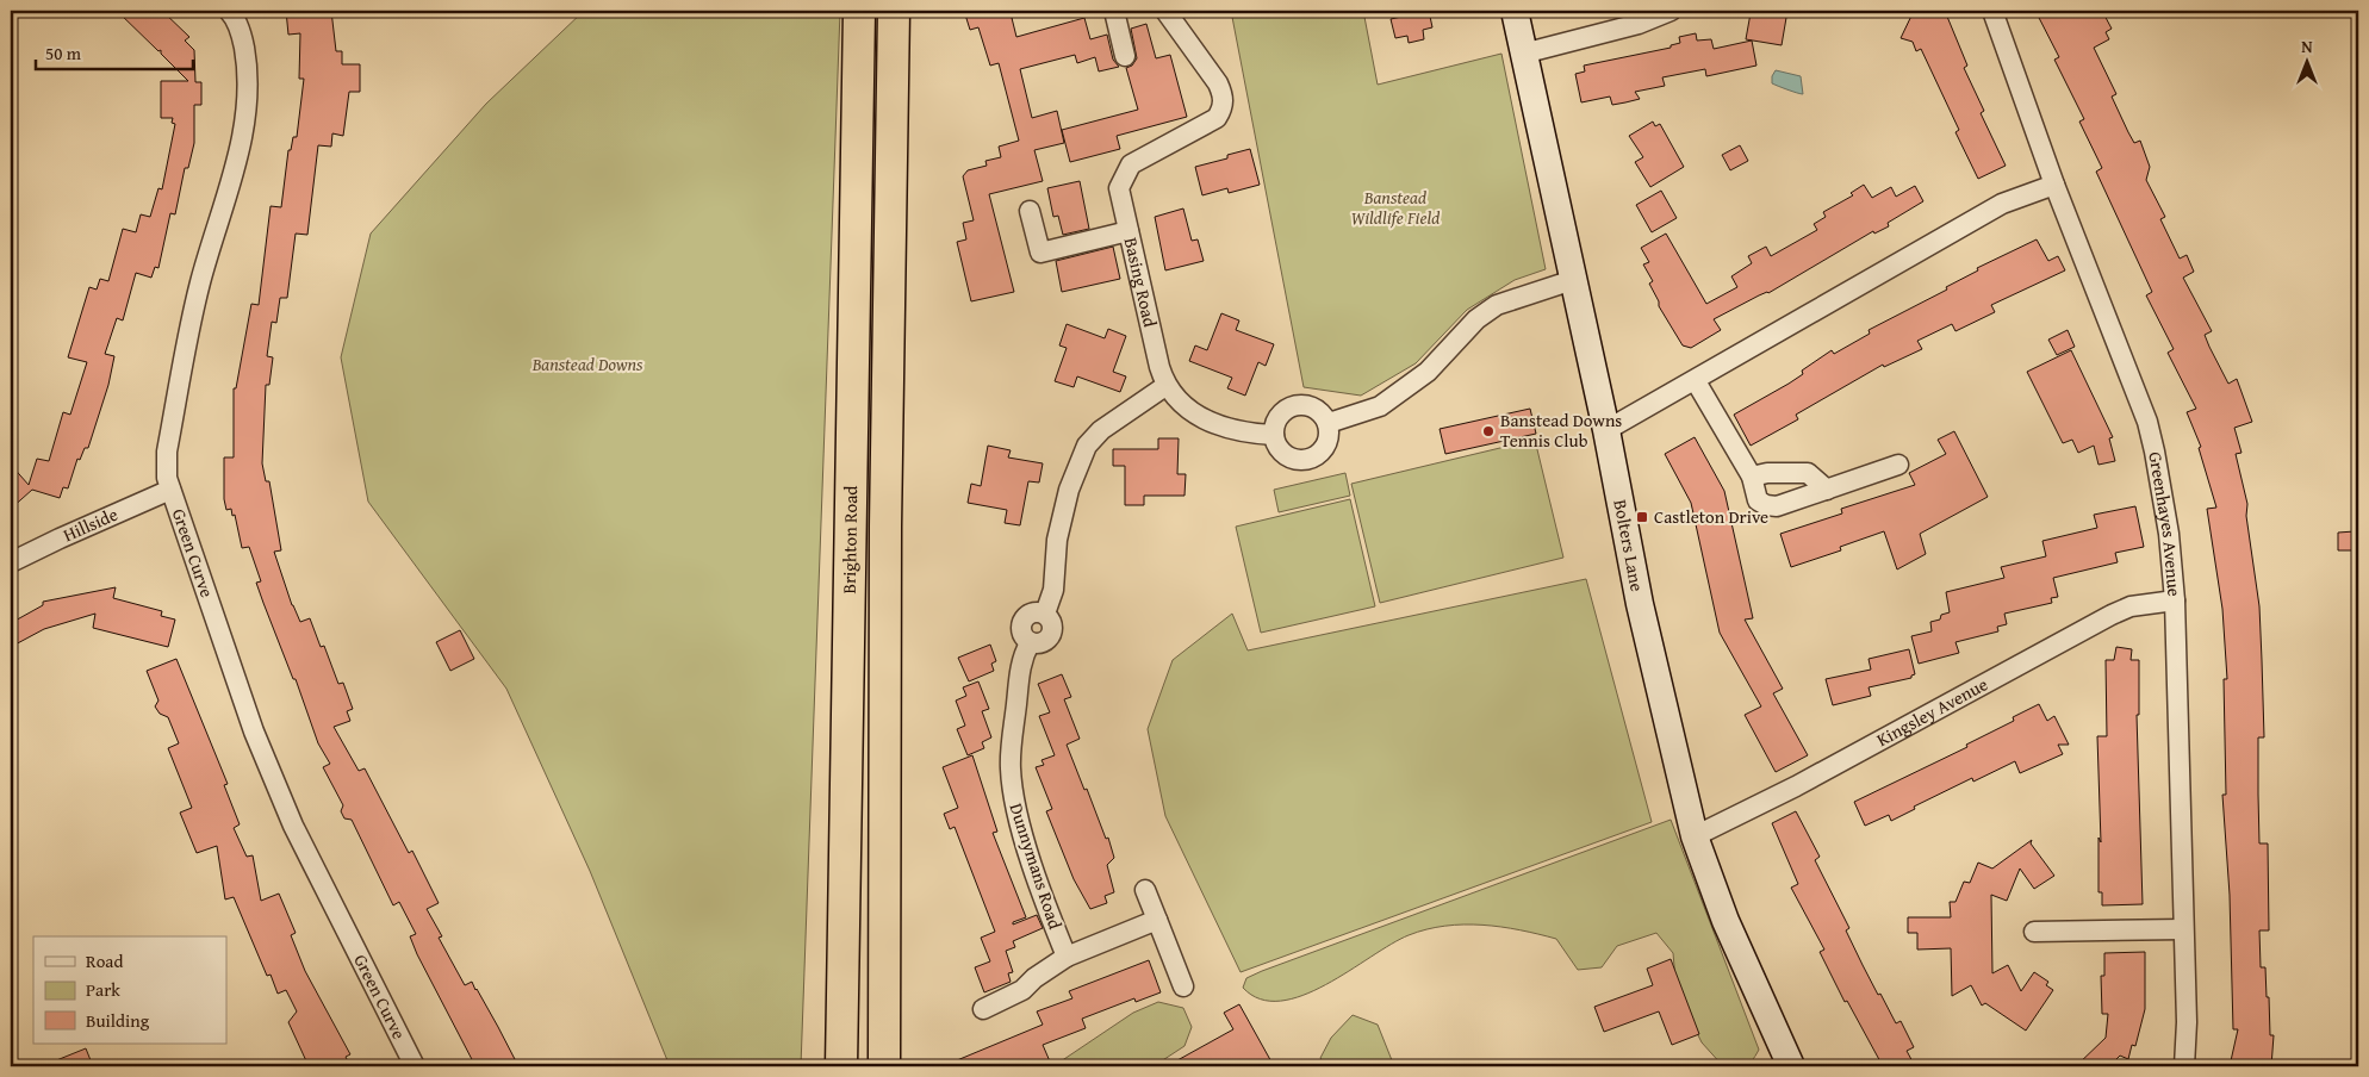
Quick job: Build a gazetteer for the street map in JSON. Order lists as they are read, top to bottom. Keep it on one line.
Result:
{"streets":{"highway":["Brighton Road"],"main road":["Bolters Lane"],"street":["Basing Road","Hillside","Greenhayes Avenue","Green Curve","Kingsley Avenue","Dunnymans Road"]},"crossings":[["Basing Road","Dunnymans Road"],["Hillside","Green Curve"],["Greenhayes Avenue","Kingsley Avenue"],["Bolters Lane","Kingsley Avenue"]],"parks":["Banstead Wildlife Field","Banstead Downs"],"places":{"other":["Banstead Downs Tennis Club"],"transit":["Castleton Drive"]},"legend":["Road","Park","Building"],"scale_bar":"50 m","north":"top"}
